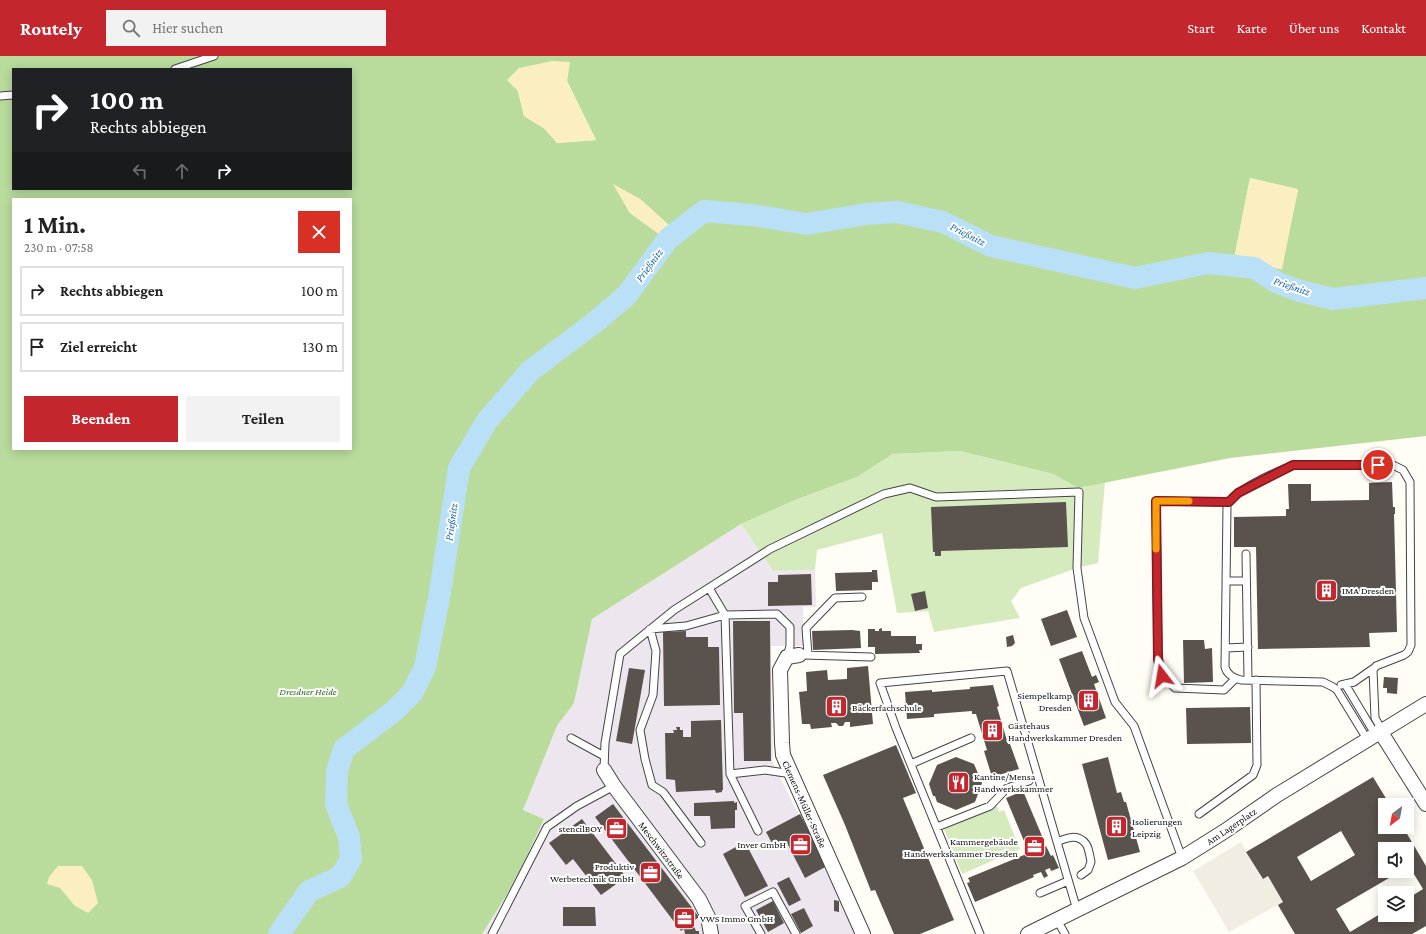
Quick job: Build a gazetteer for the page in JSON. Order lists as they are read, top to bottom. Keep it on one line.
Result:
{"streets":{"street":["Clemens-Müller-Straße","Am Lagerplatz","Meschwitzstraße"]},"water":["Prießnitz"],"parks":["Dresdner Heide"],"places":{"building":["IMA Dresden","Siempelkamp Dresden","Bäckerfachschule","Gästehaus Handwerkskammer Dresden","Isolierungen Leipzig"],"restaurant":["Kantine/Mensa Handwerkskammer"],"office":["stencilBOY","Inver GmbH","Kammergebäude Handwerkskammer Dresden","Produktiv Werbetechnik GmbH","VWS Immo GmbH"]},"north":"bottom left","page":{"header":"Routely","search":"Hier suchen","nav":["Start","Karte","Über uns","Kontakt"],"turn":["100 m","Rechts abbiegen"],"heading":["1 Min.","230 m · 07:58"],"list":[{"name":"Rechts abbiegen","value":"100 m"},{"name":"Ziel erreicht","value":"130 m"}],"buttons":["Beenden","Teilen"]}}
